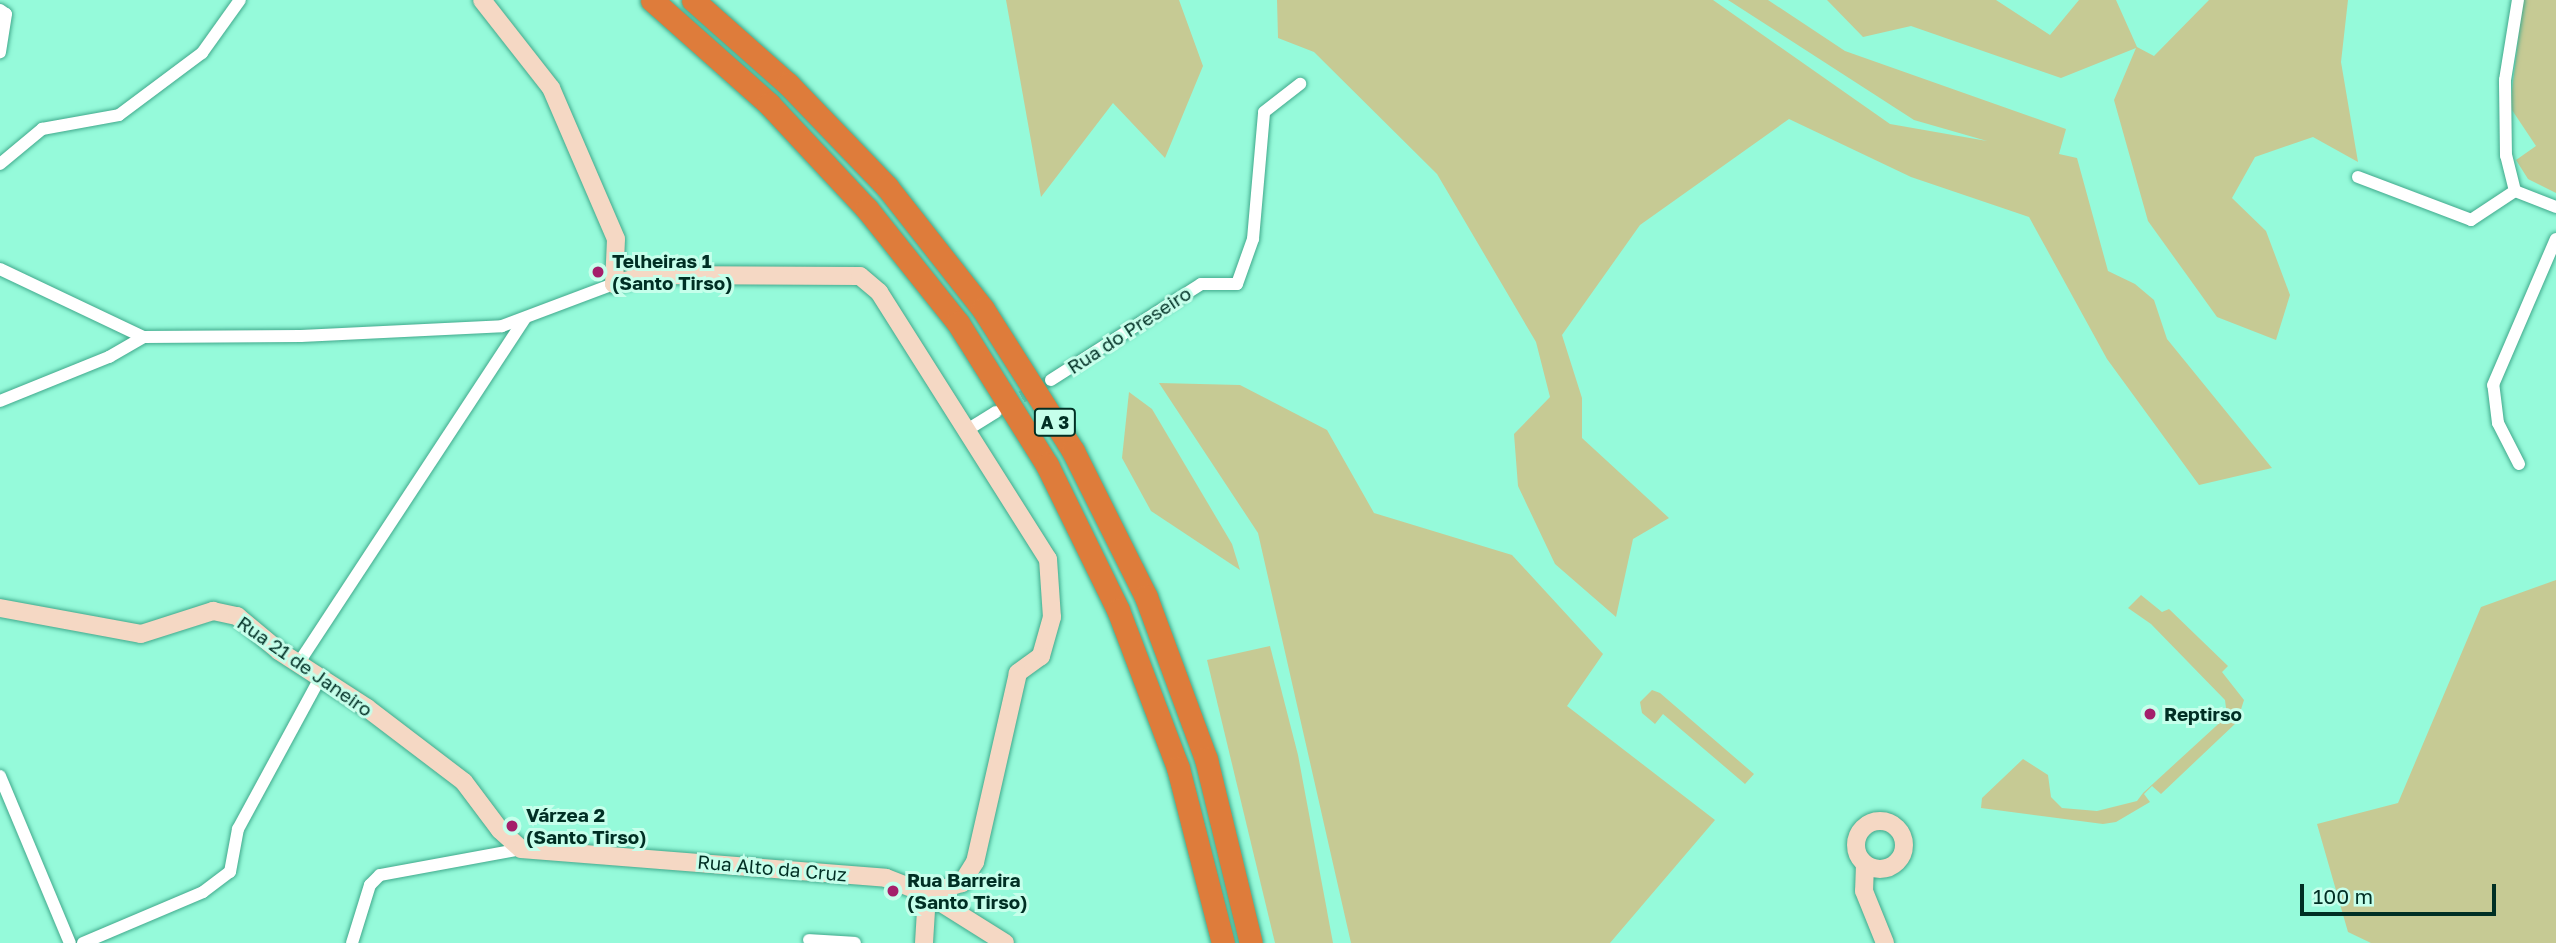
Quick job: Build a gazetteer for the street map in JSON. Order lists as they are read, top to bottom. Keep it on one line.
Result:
{"streets":{"highway":["A 3"],"street":["Rua do Preseiro","Rua 21 de Janeiro","Rua Alto da Cruz"]},"crossings":[["Rua 21 de Janeiro","Rua Alto da Cruz"]],"places":["Telheiras 1 (Santo Tirso)","Reptirso","Várzea 2 (Santo Tirso)","Rua Barreira (Santo Tirso)"],"scale_bar":"100 m"}
